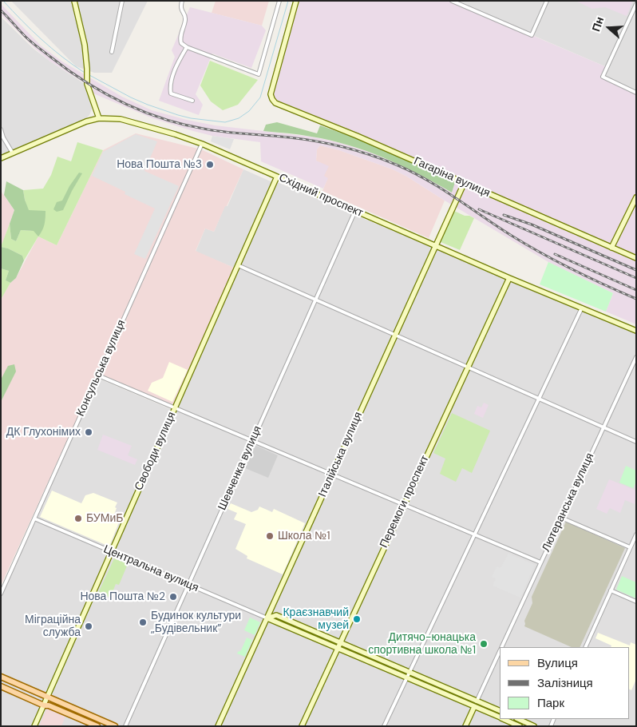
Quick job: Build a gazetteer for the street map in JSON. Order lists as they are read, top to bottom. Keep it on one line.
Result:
{"streets":{"main road":["Гагаріна вулиця","Східний проспект","Свободи вулиця","Італійська вулиця","Перемоги проспект","Лютеранська вулиця","Центральна вулиця"],"street":["Консульська вулиця","Шевченка вулиця"]},"crossings":[["Гагаріна вулиця","Італійська вулиця"],["Східний проспект","Консульська вулиця"],["Східний проспект","Свободи вулиця"],["Східний проспект","Італійська вулиця"],["Східний проспект","Шевченка вулиця"],["Східний проспект","Перемоги проспект"],["Консульська вулиця","Центральна вулиця"],["Свободи вулиця","Центральна вулиця"],["Італійська вулиця","Центральна вулиця"],["Шевченка вулиця","Центральна вулиця"],["Перемоги проспект","Центральна вулиця"],["Лютеранська вулиця","Центральна вулиця"]],"places":["Нова Пошта №3","ДК Глухонімих","БУМиБ","Школа №1","Нова Пошта №2","Краєзнавчий музей","Будинок культури „Будівельник”","Міграційна служба","Дитячо-юнацька спортивна школа №1"],"legend":["Вулиця","Залізниця","Парк"],"north":"left"}
